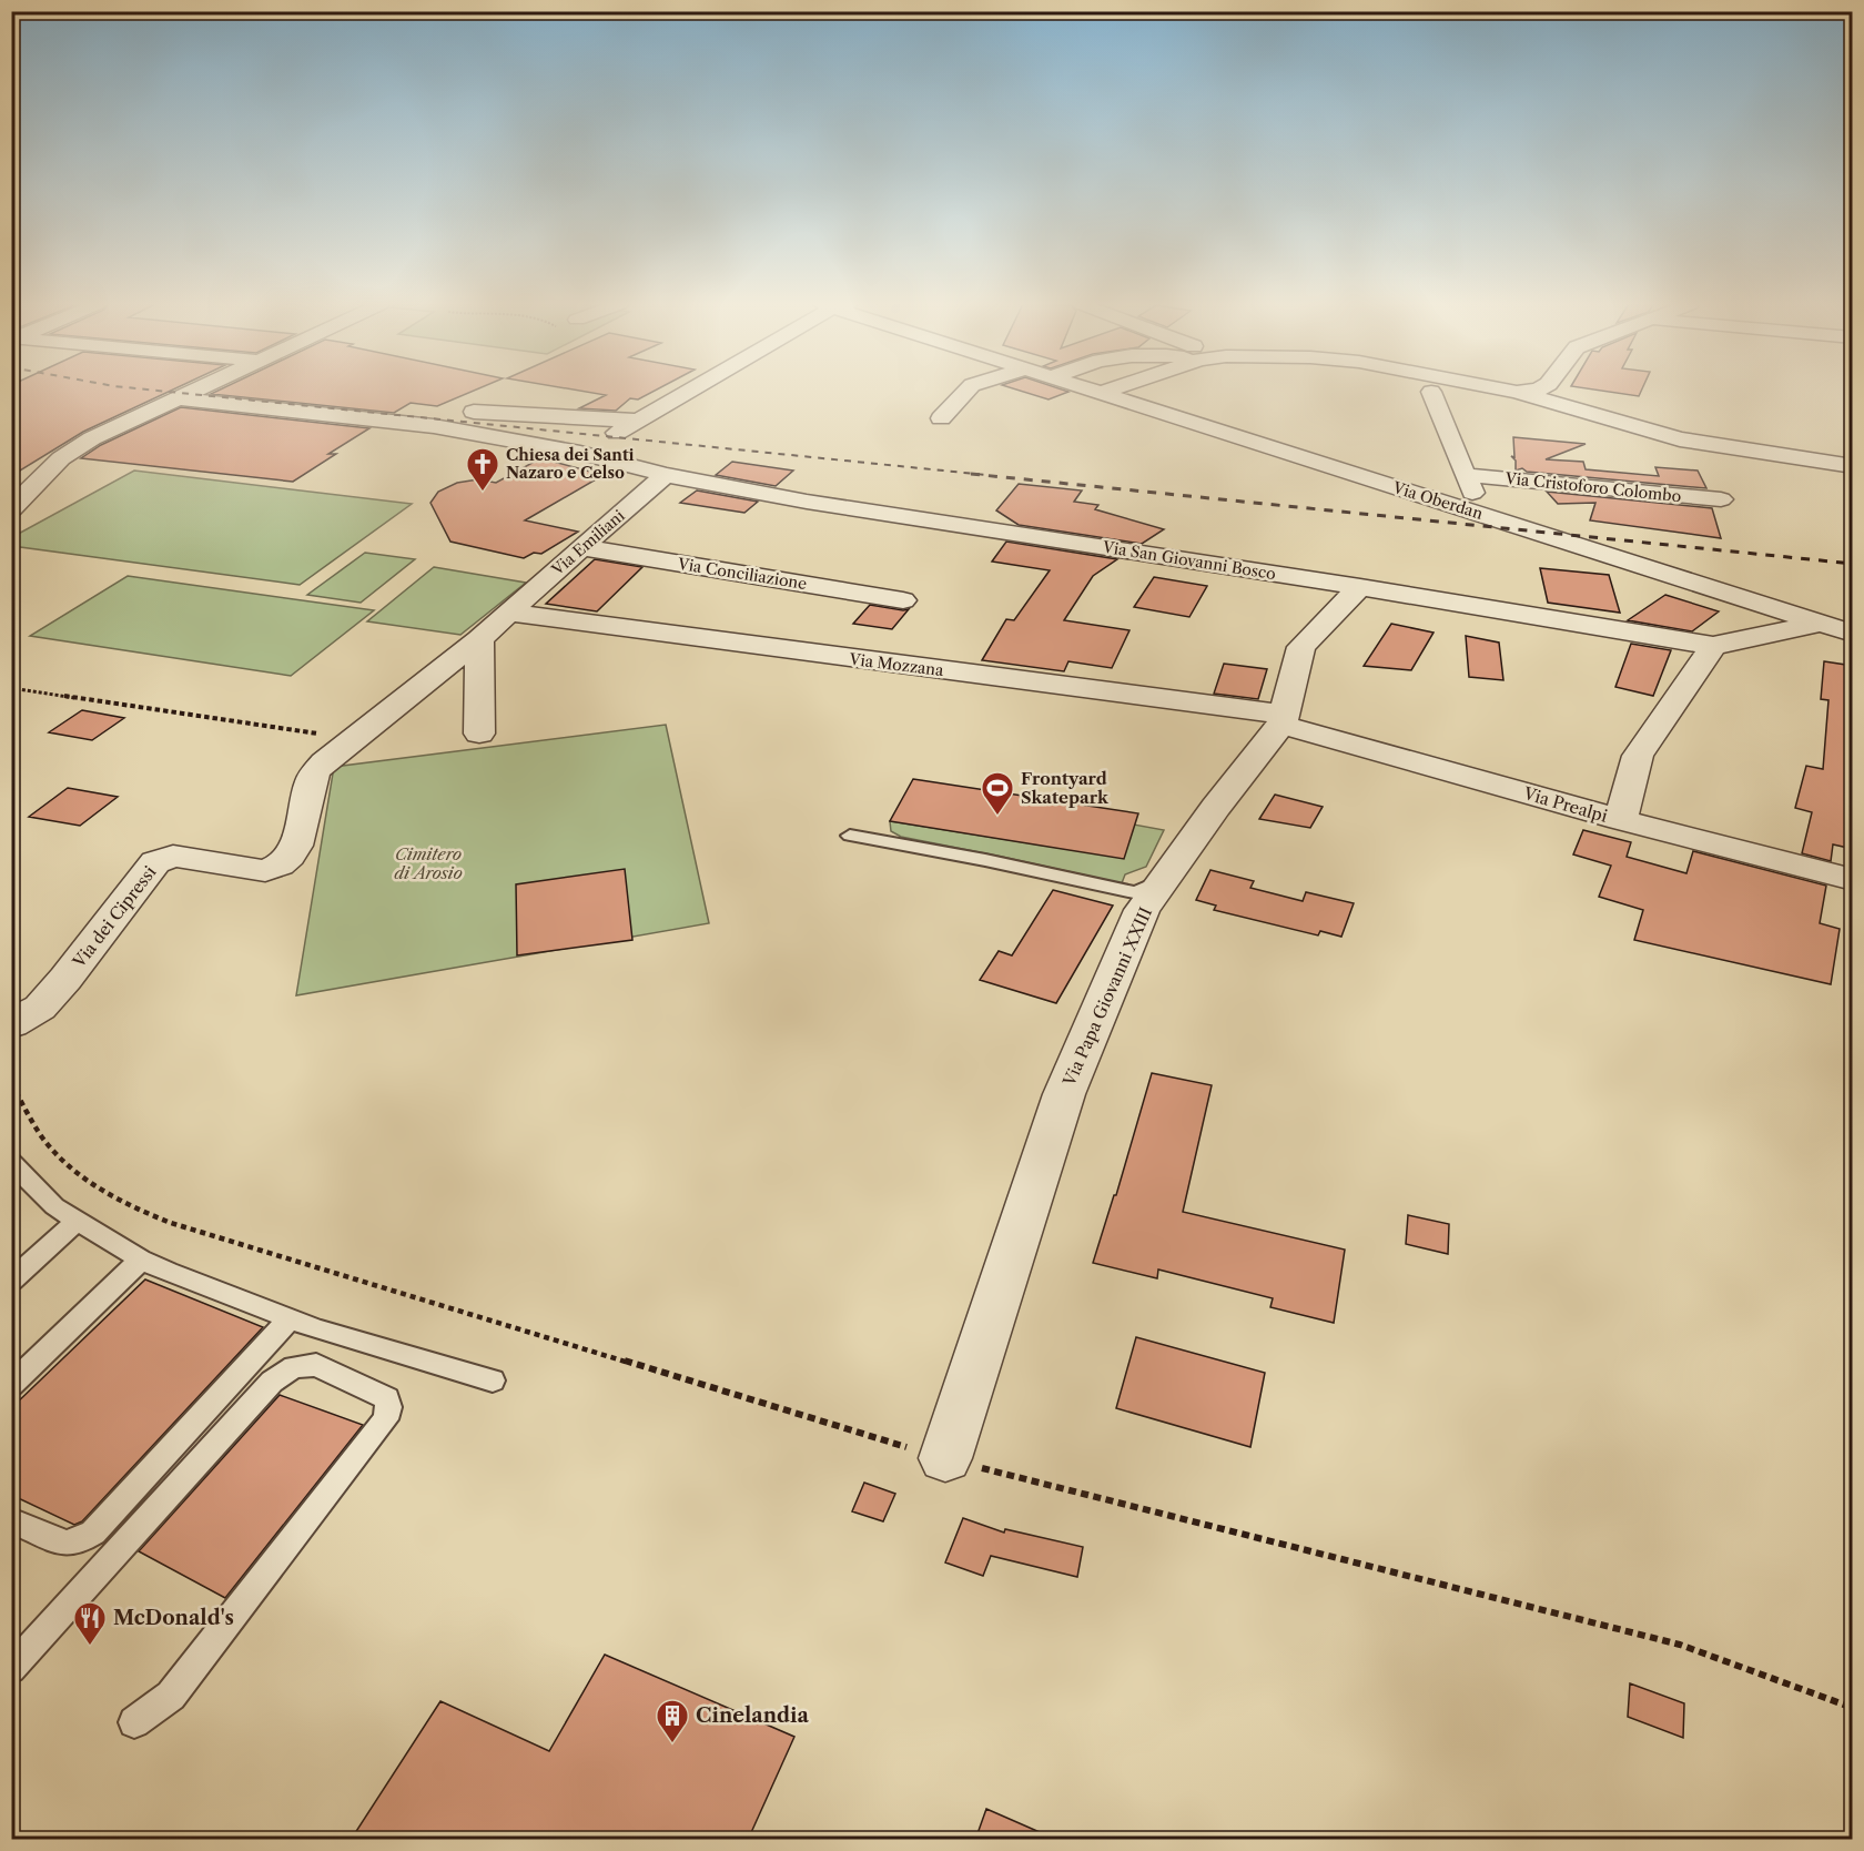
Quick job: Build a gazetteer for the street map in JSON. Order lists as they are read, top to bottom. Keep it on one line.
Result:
{"streets":{"street":["Via Cristoforo Colombo","Via Oberdan","Via Emiliani","Via San Giovanni Bosco","Via Conciliazione","Via Mozzana","Via Prealpi","Via dei Cipressi","Via Papa Giovanni XXIII"]},"crossings":[["Via Cristoforo Colombo","Via Oberdan"],["Via Emiliani","Via San Giovanni Bosco"],["Via Emiliani","Via Conciliazione"],["Via Emiliani","Via Mozzana"],["Via Emiliani","Via dei Cipressi"],["Via San Giovanni Bosco","Via Papa Giovanni XXIII"],["Via Mozzana","Via Prealpi"],["Via Mozzana","Via dei Cipressi"],["Via Mozzana","Via Papa Giovanni XXIII"],["Via Prealpi","Via Papa Giovanni XXIII"]],"parks":["Cimitero di Arosio"],"places":{"church":["Chiesa dei Santi Nazaro e Celso"],"sports":["Frontyard Skatepark"],"restaurant":["McDonald's"],"building":["Cinelandia"]}}
